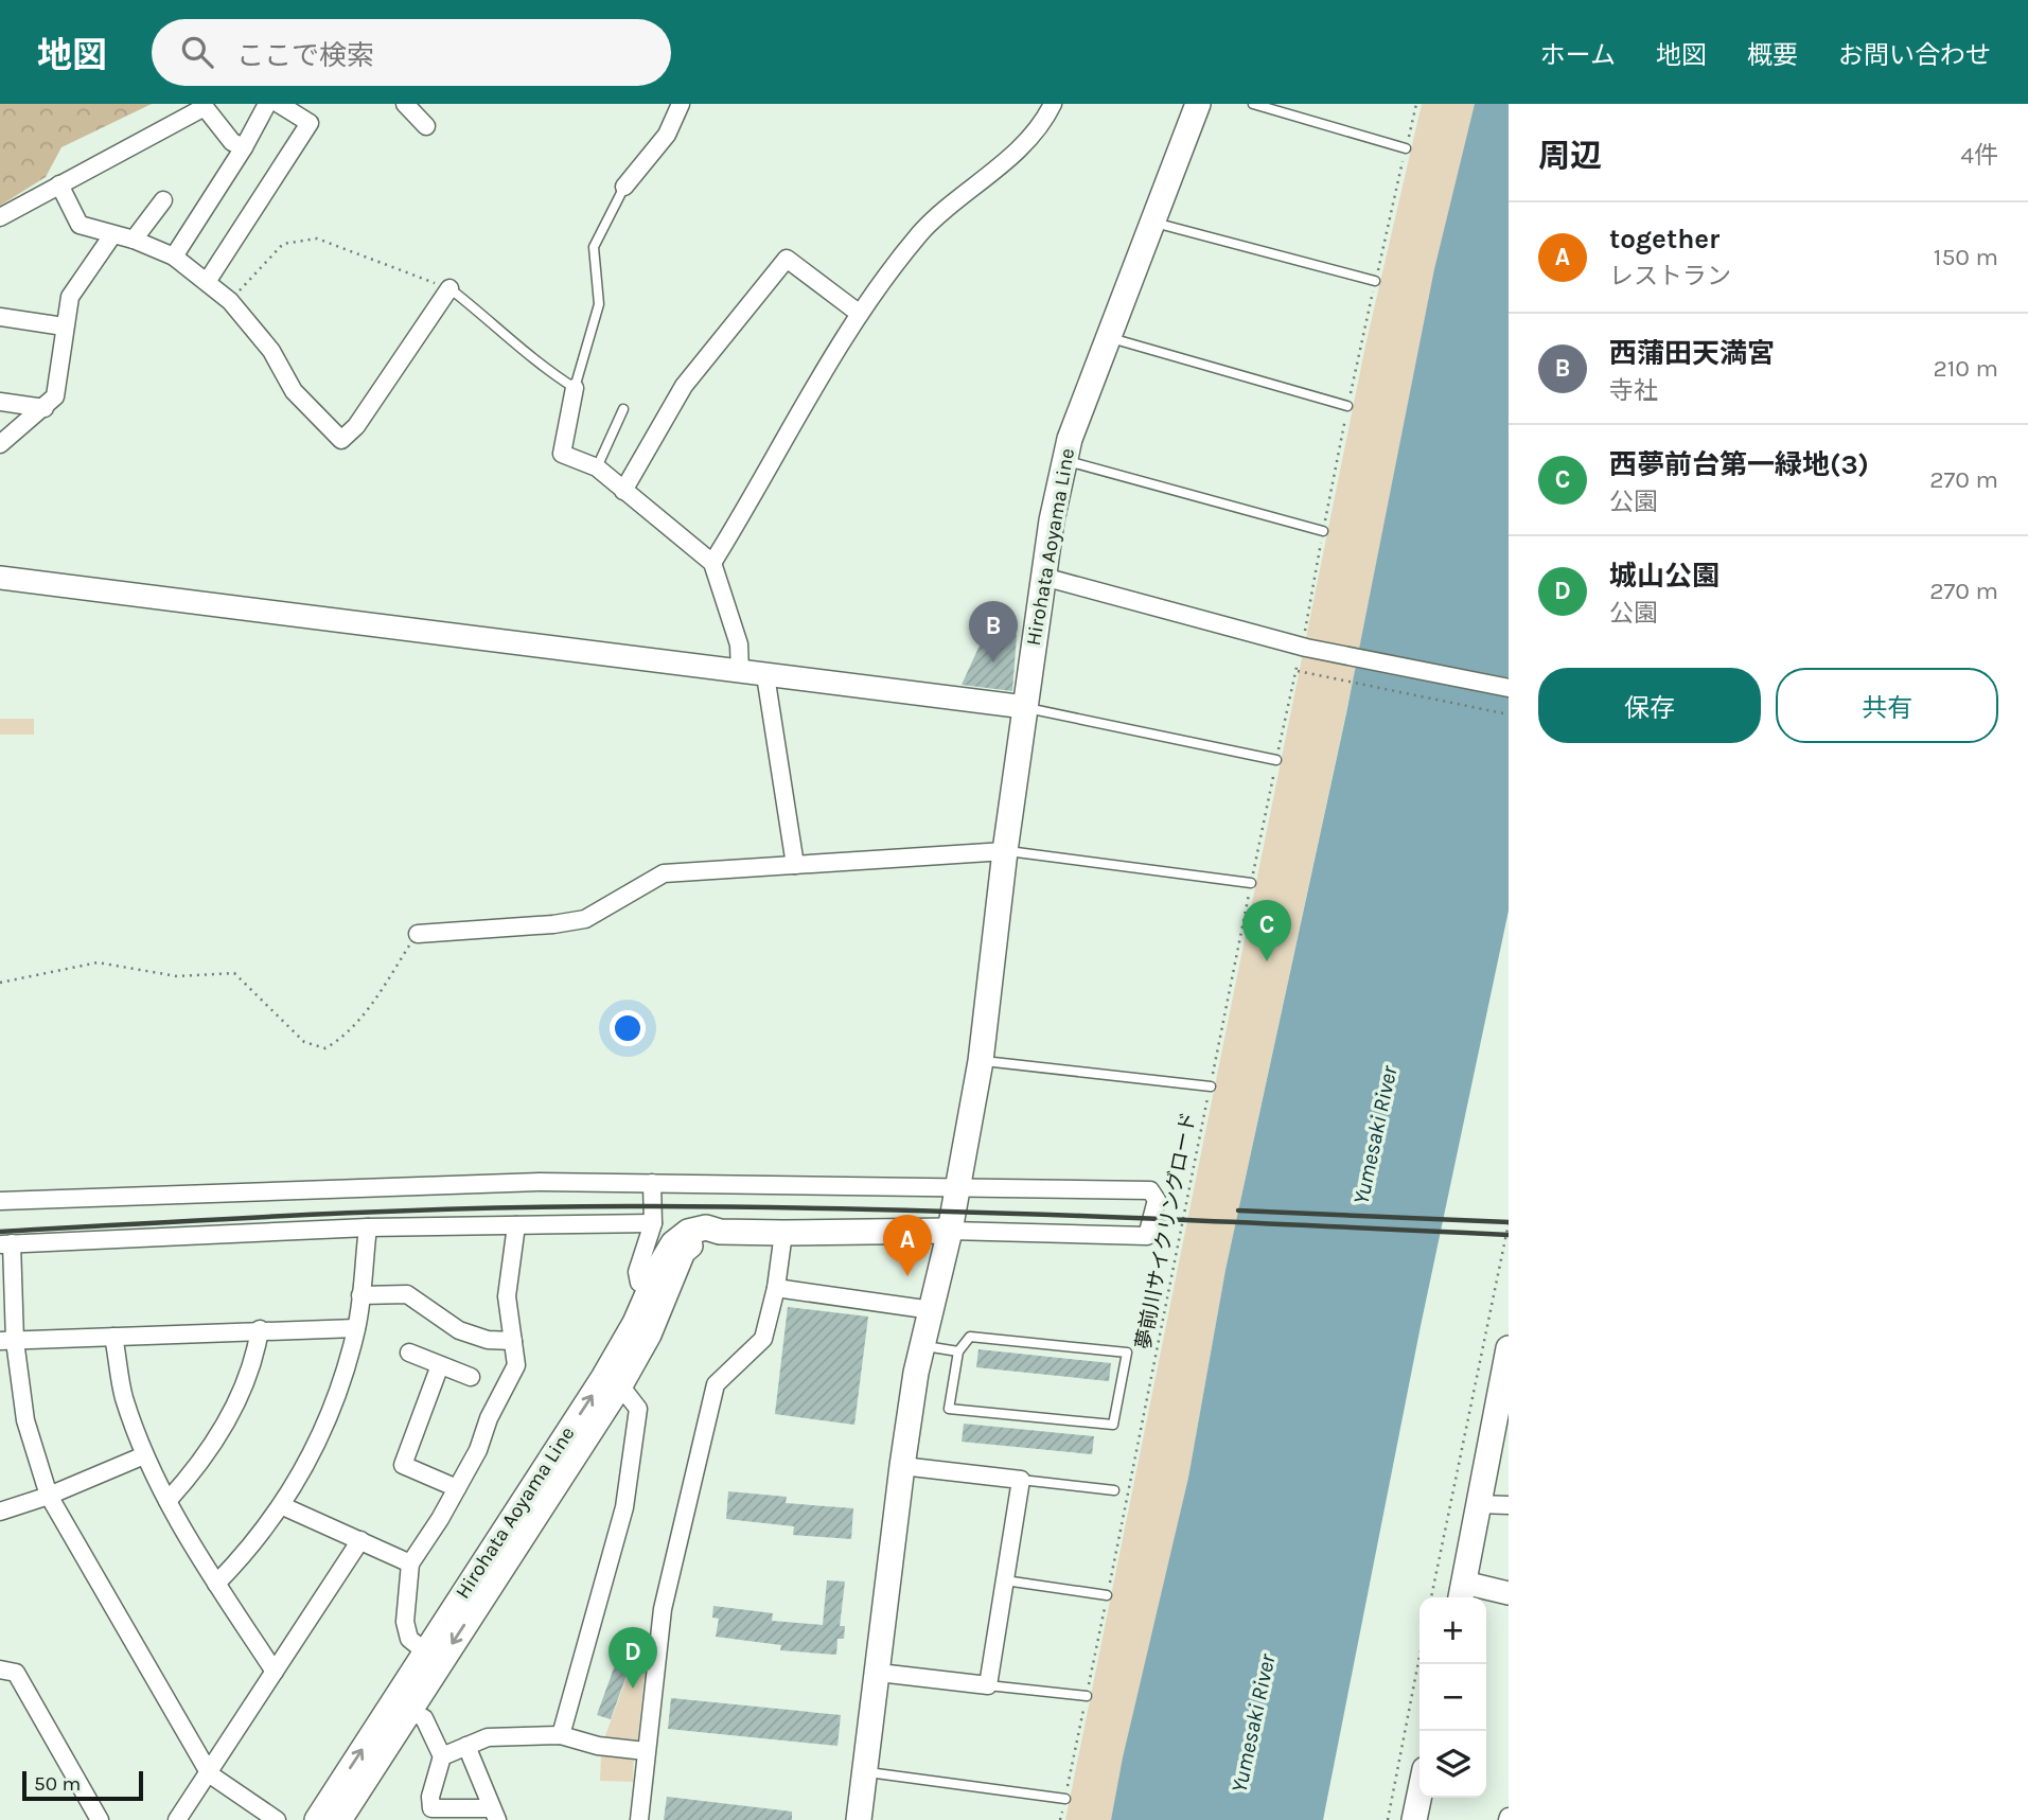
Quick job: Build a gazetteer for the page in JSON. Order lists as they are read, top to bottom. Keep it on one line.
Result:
{"streets":{"main road":["Hirohata Aoyama Line"],"path":["夢前川サイクリングロード"]},"water":["Yumesaki River"],"scale_bar":"50 m","page":{"header":"地図","search":"ここで検索","nav":["ホーム","地図","概要","お問い合わせ"],"heading":["周辺","4件"],"list":[{"mark":"A","name":"together","note":"レストラン","value":"150 m"},{"mark":"B","name":"西蒲田天満宮","note":"寺社","value":"210 m"},{"mark":"C","name":"西夢前台第一緑地(3)","note":"公園","value":"270 m"},{"mark":"D","name":"城山公園","note":"公園","value":"270 m"}],"pins":["B","C","A","D"],"buttons":["保存","共有"],"map_buttons":["+","−"],"scale":"50 m"}}
